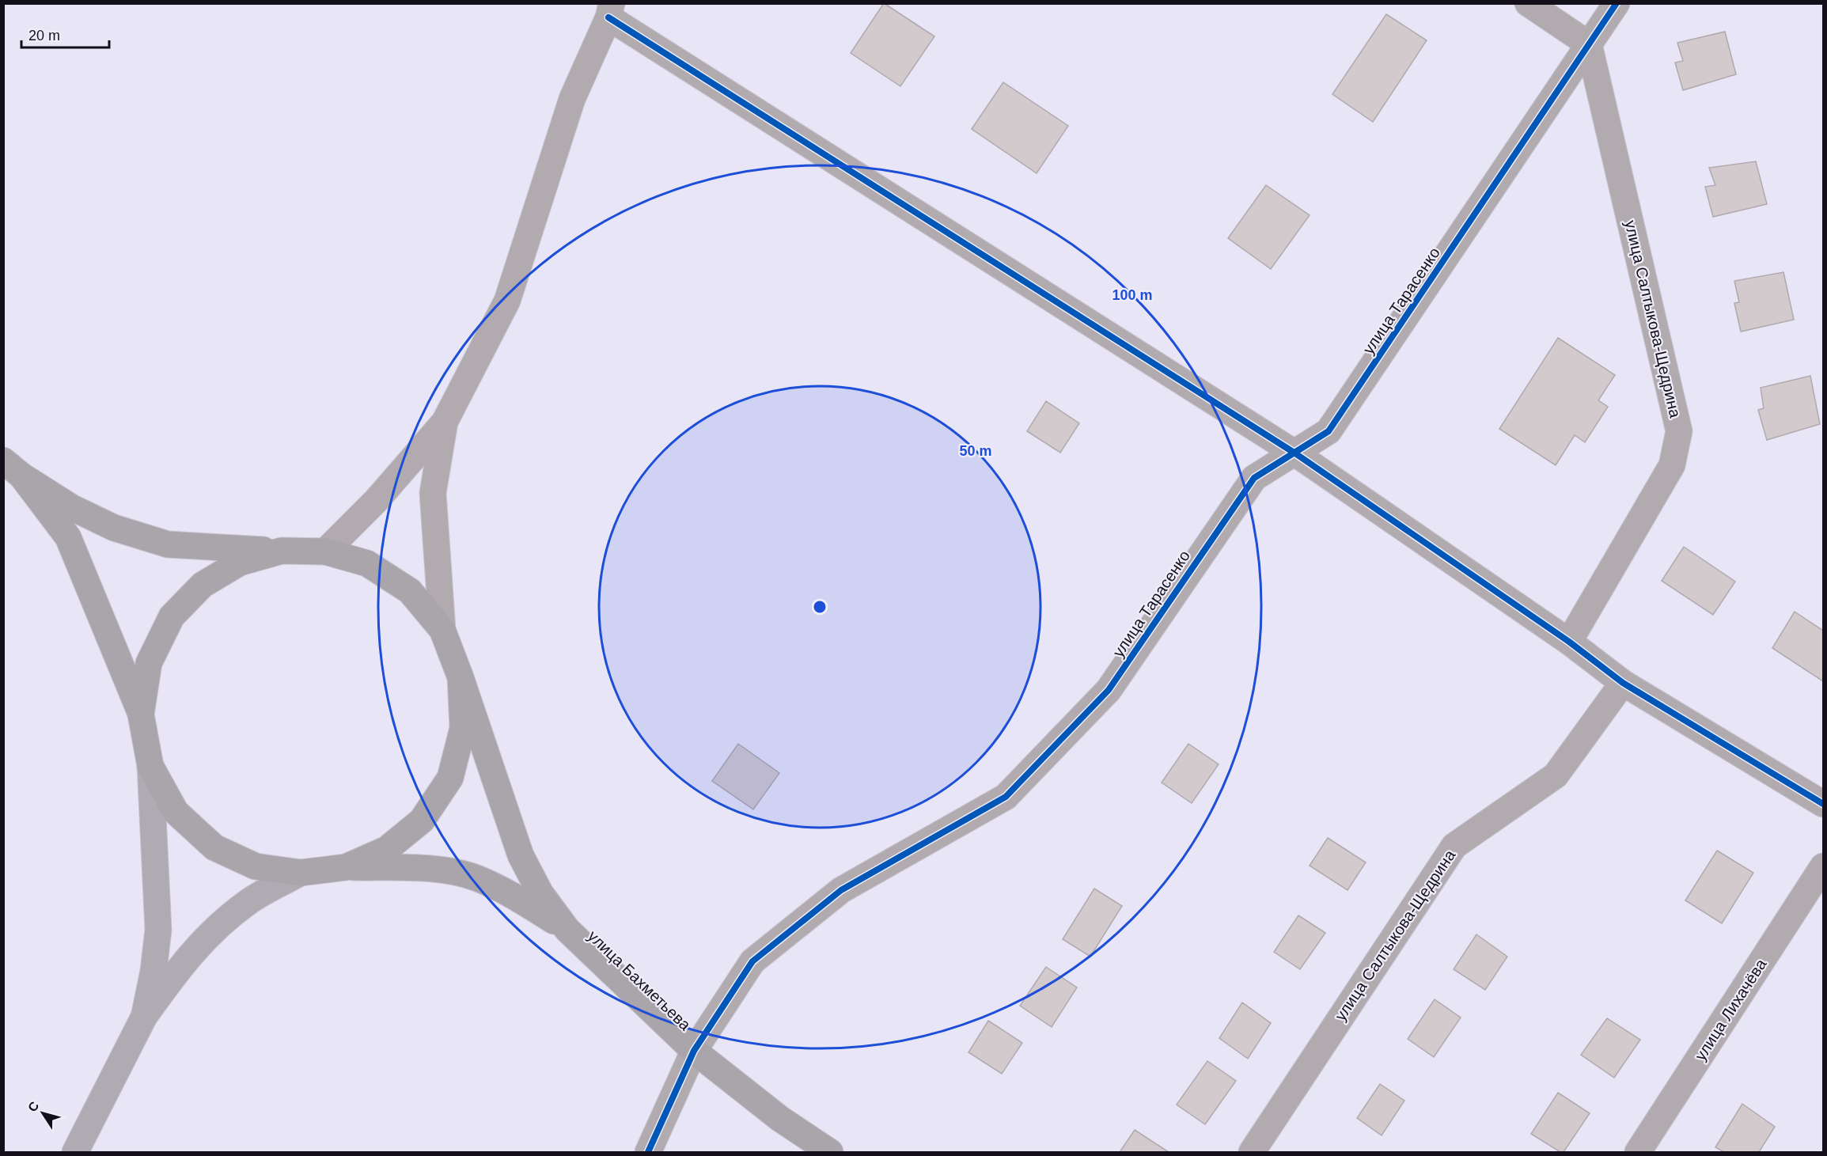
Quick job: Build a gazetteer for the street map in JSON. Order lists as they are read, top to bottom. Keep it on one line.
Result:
{"streets":{"main road":["улица Бахметьева"],"street":["улица Тарасенко","улица Салтыкова-Щедрина","улица Лихачёва"]},"crossings":[["улица Тарасенко","улица Салтыкова-Щедрина"],["улица Тарасенко","улица Бахметьева"]],"scale_bar":"20 m","north":"top left","rings":["100 m","50 m"]}
